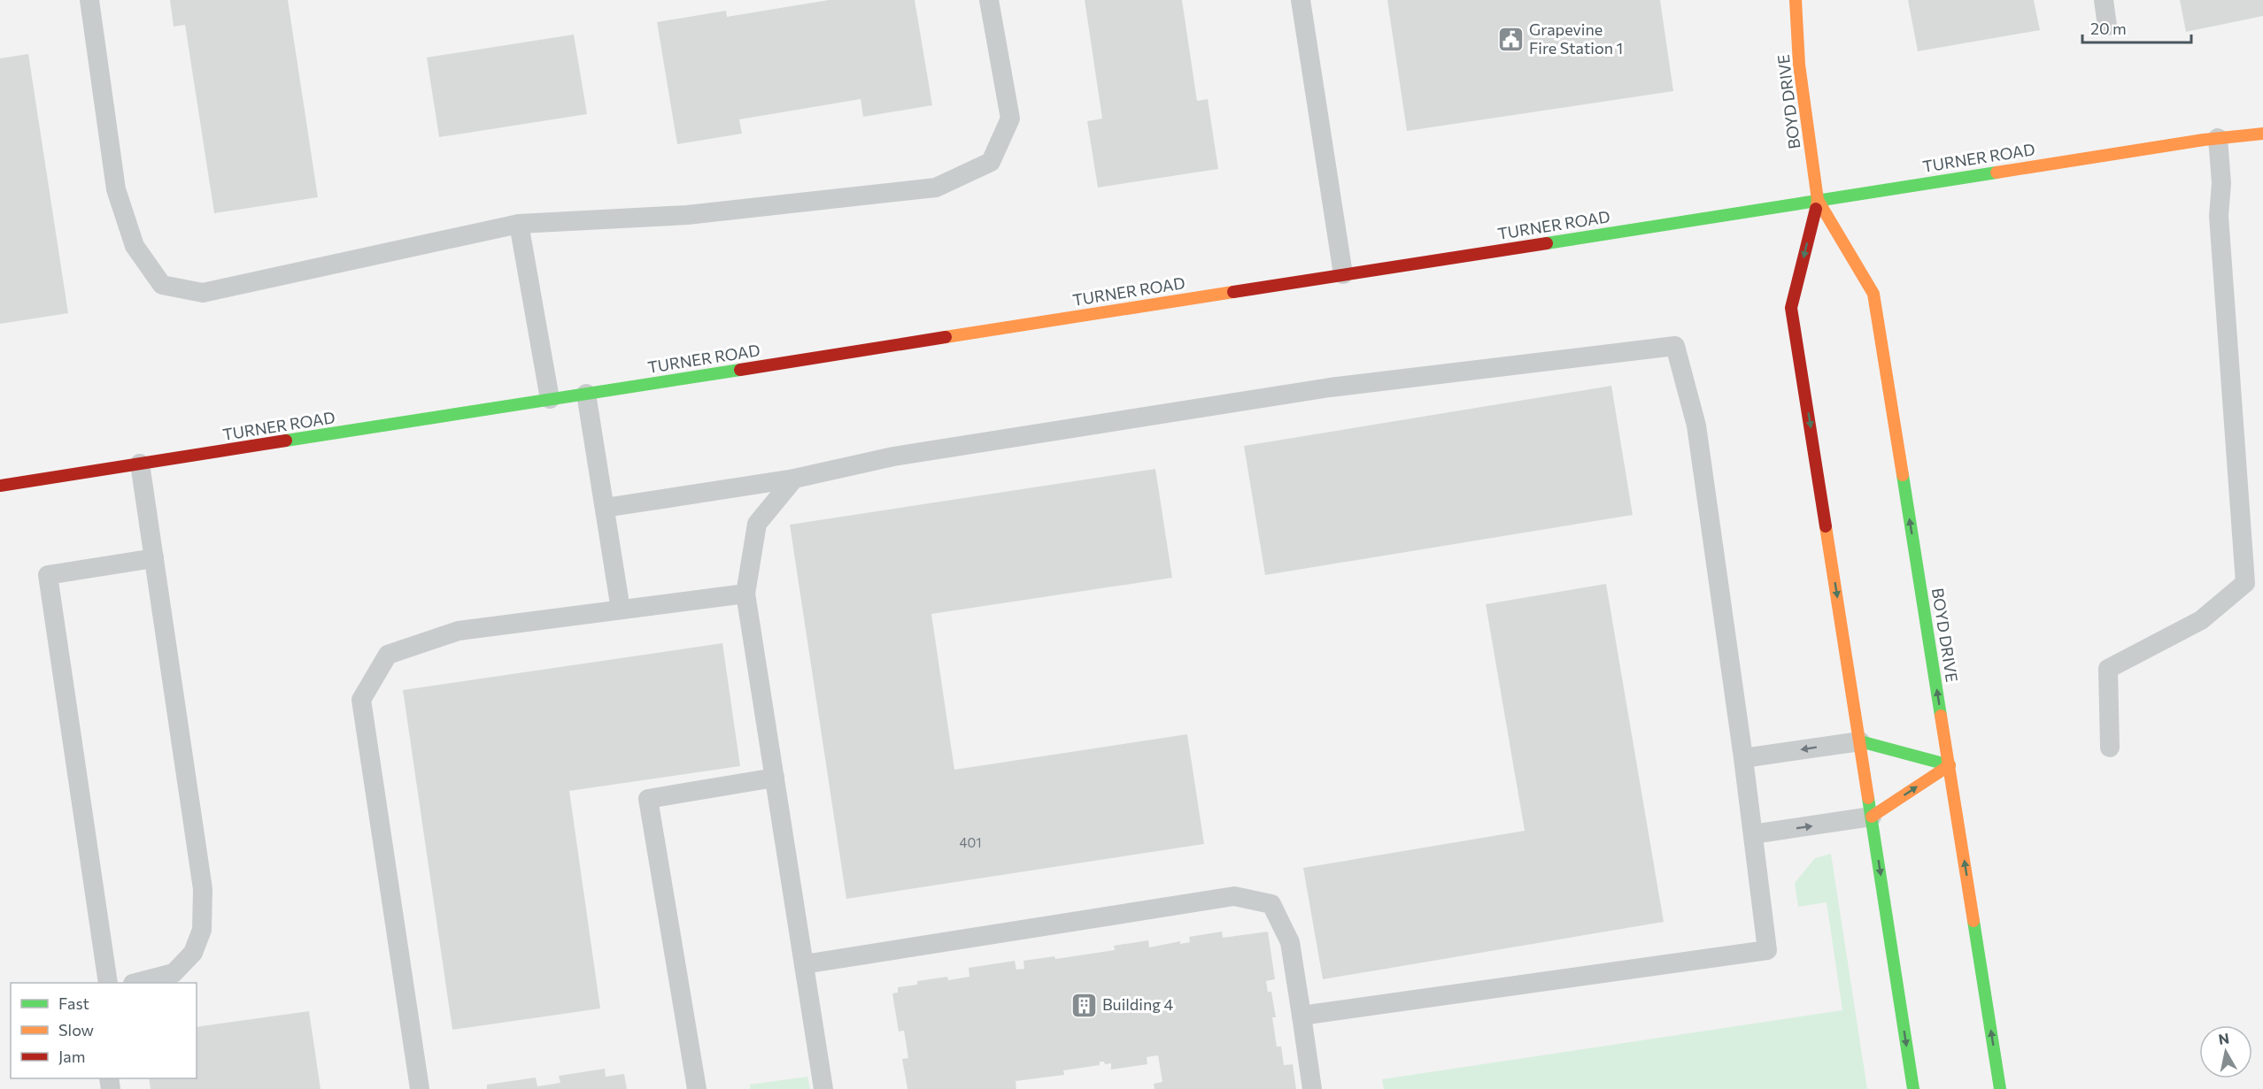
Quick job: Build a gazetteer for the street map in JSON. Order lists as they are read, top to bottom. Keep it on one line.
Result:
{"streets":{"street":["BOYD DRIVE","TURNER ROAD"]},"crossings":[["BOYD DRIVE","TURNER ROAD"]],"places":{"public building":["Grapevine Fire Station 1"],"building":["Building 4"]},"house_numbers":["401"],"legend":["Fast","Slow","Jam"],"scale_bar":"20 m","north":"top"}
